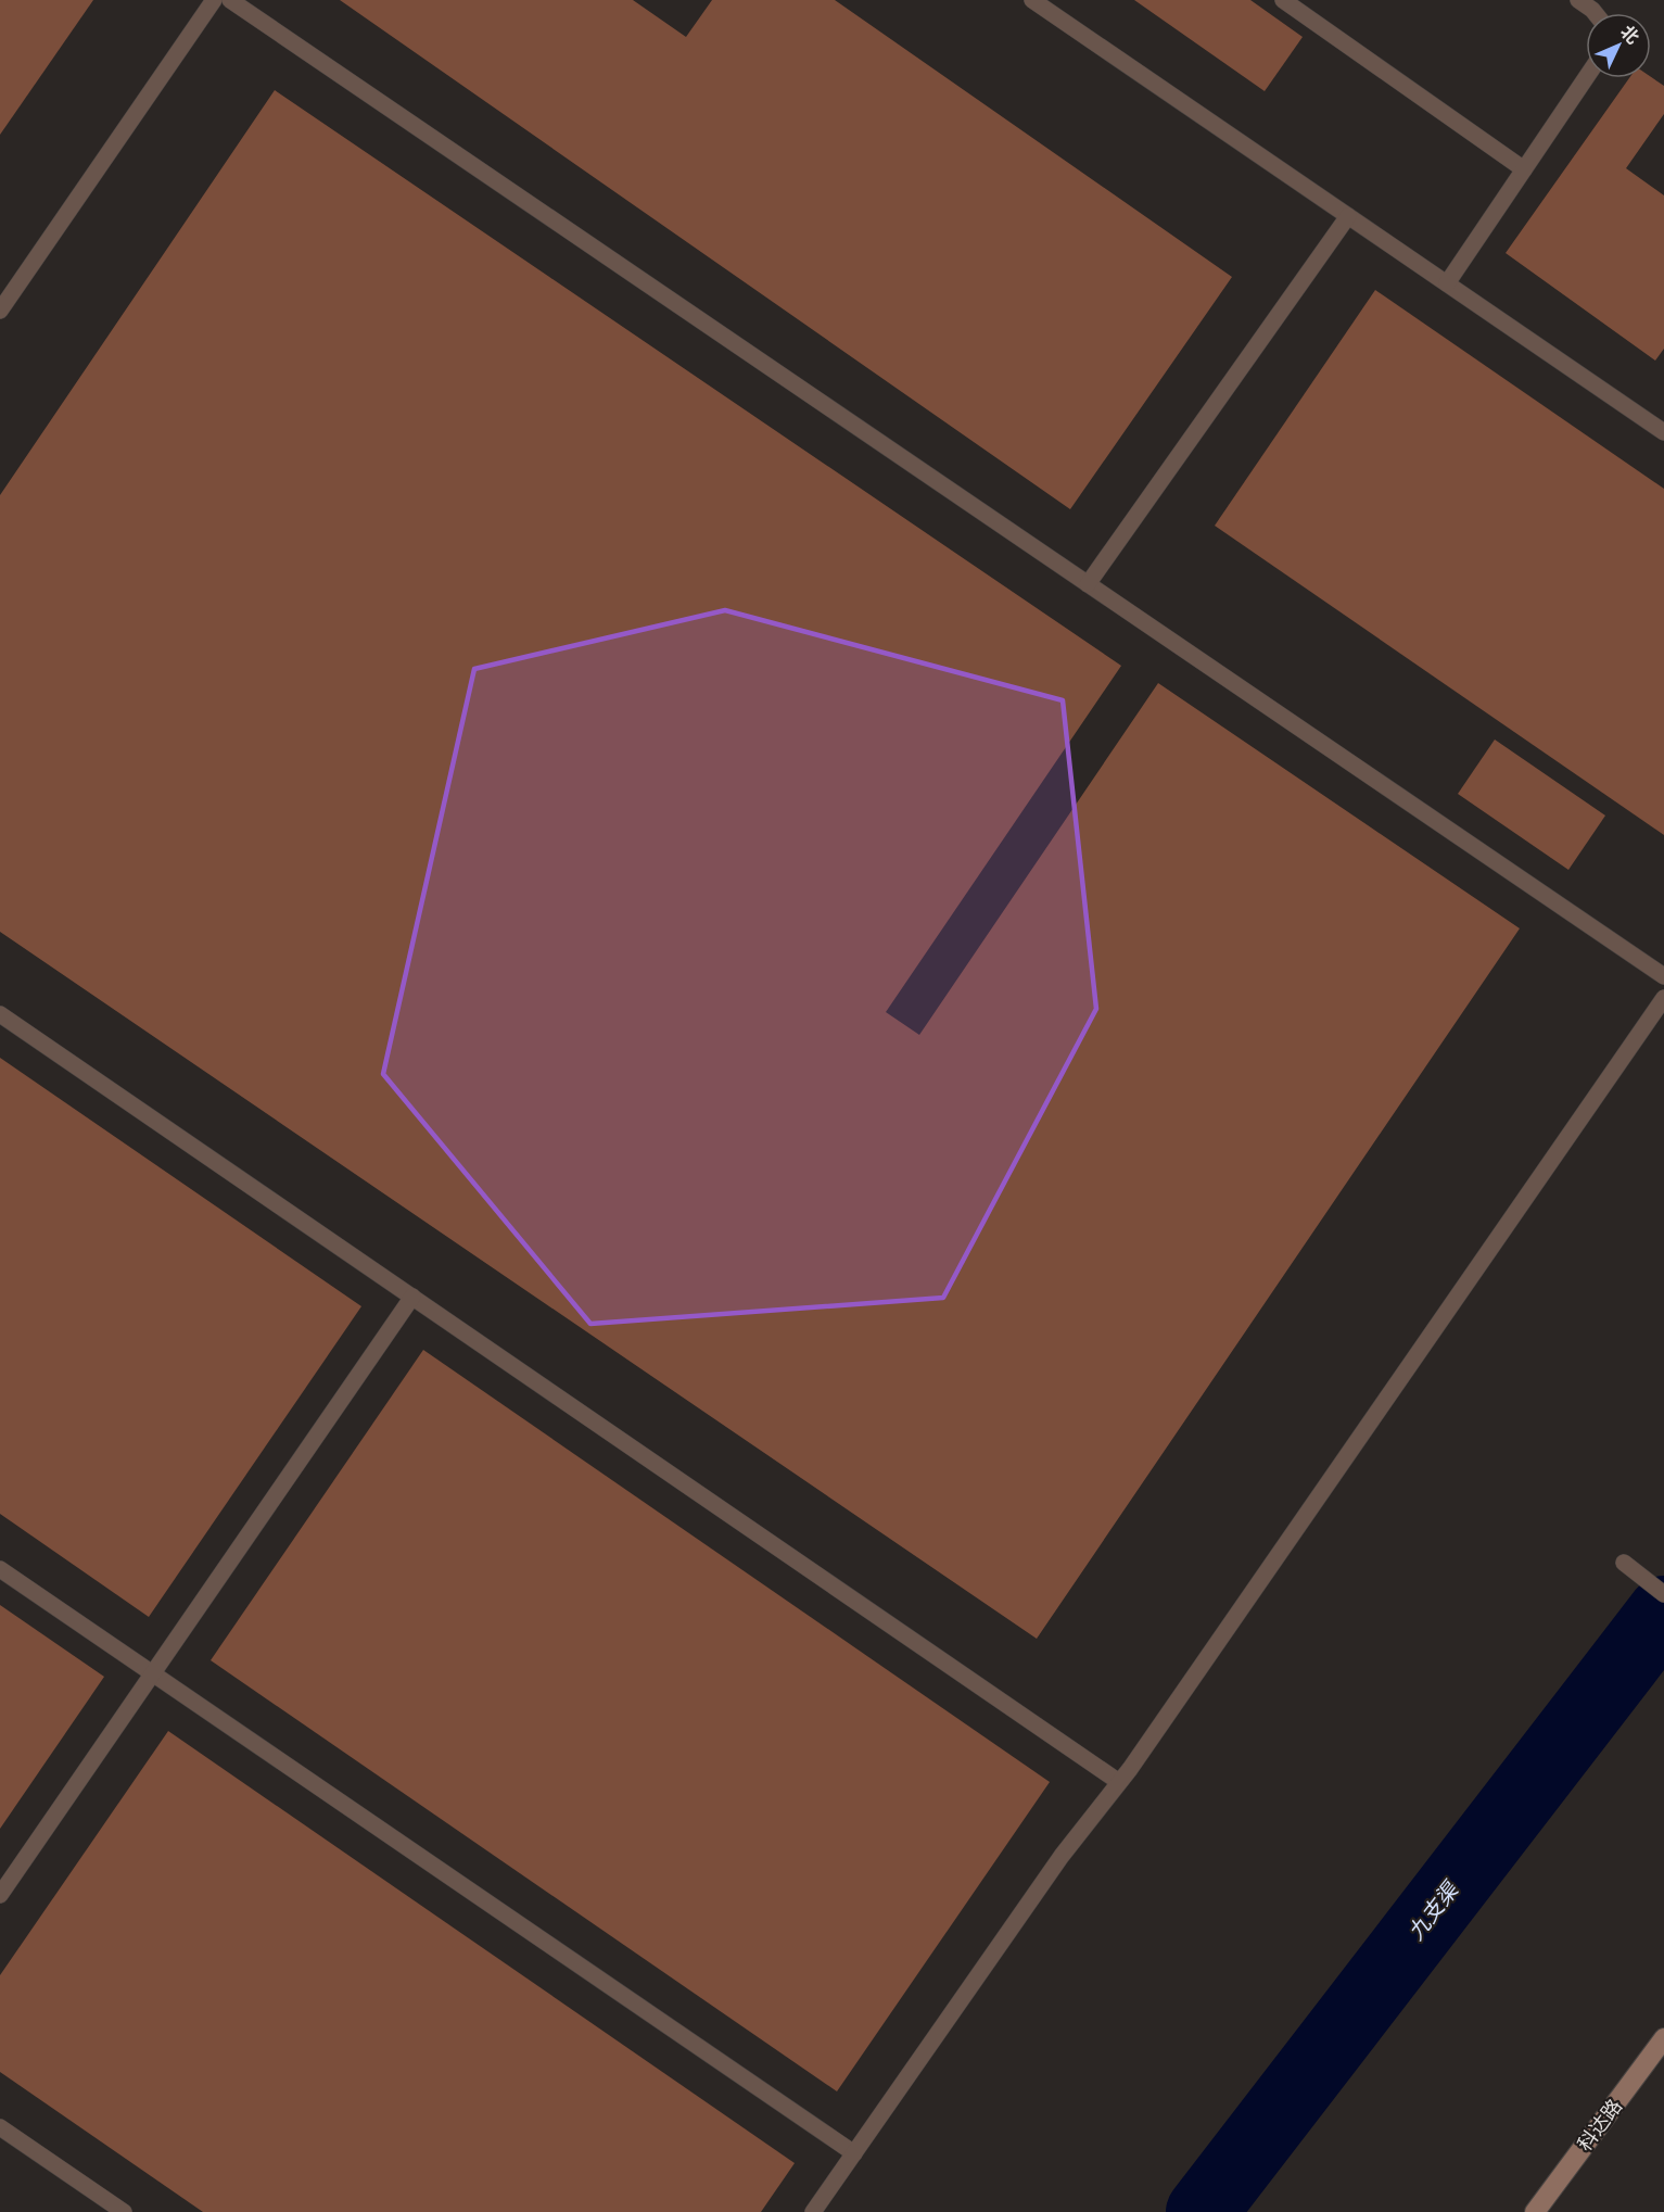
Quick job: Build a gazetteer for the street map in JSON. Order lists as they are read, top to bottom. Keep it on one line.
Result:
{"streets":{"street":["科达路"]},"water":["九支渠"],"north":"top right"}
